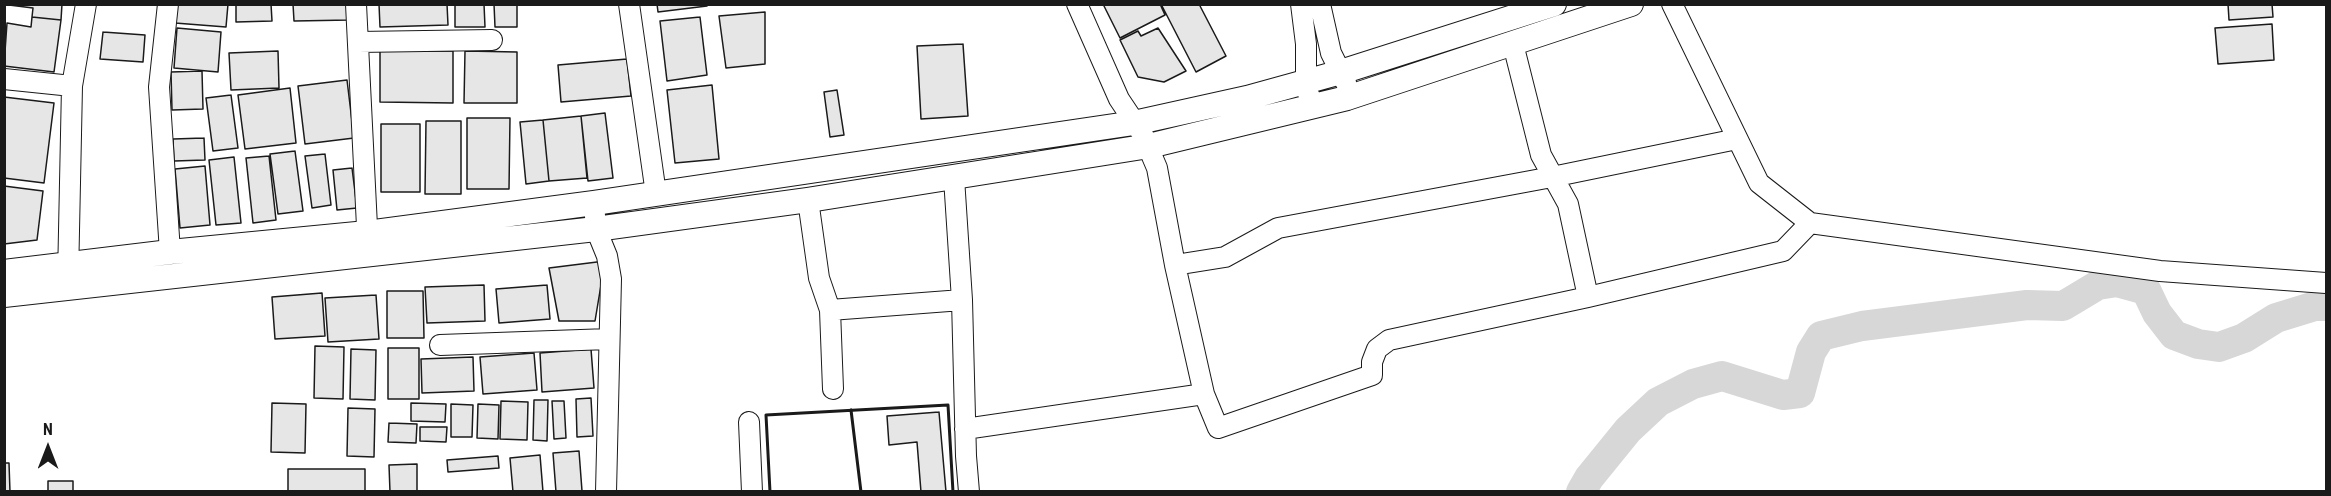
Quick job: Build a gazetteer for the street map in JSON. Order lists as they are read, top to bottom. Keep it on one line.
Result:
{"north":"top"}
